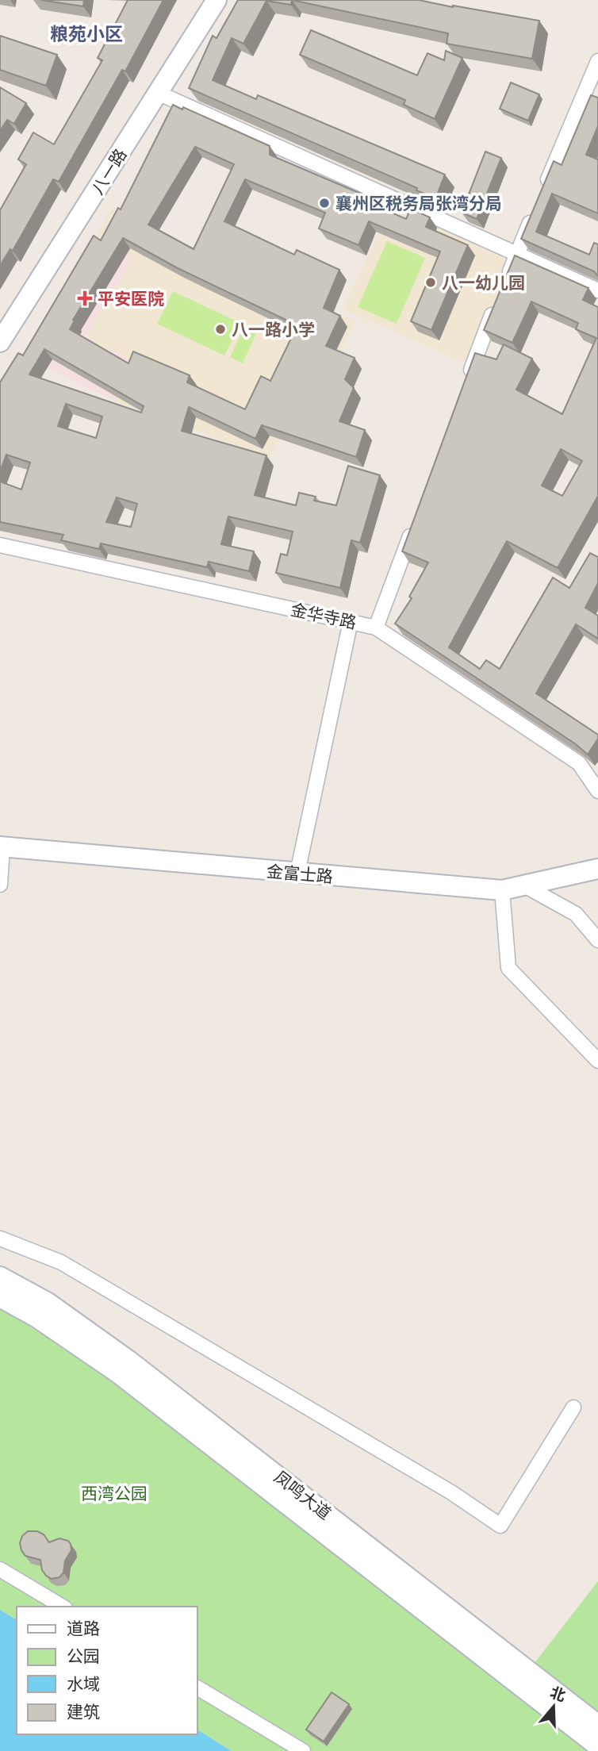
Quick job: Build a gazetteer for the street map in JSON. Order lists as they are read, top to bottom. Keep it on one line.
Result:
{"streets":{"main road":["八一路","金富士路","凤鸣大道"],"street":["金华寺路"]},"districts":["粮苑小区"],"parks":["西湾公园"],"places":{"other":["襄州区税务局张湾分局","八一幼儿园","八一路小学"],"health":["平安医院"]},"legend":["道路","公园","水域","建筑"],"north":"top"}
